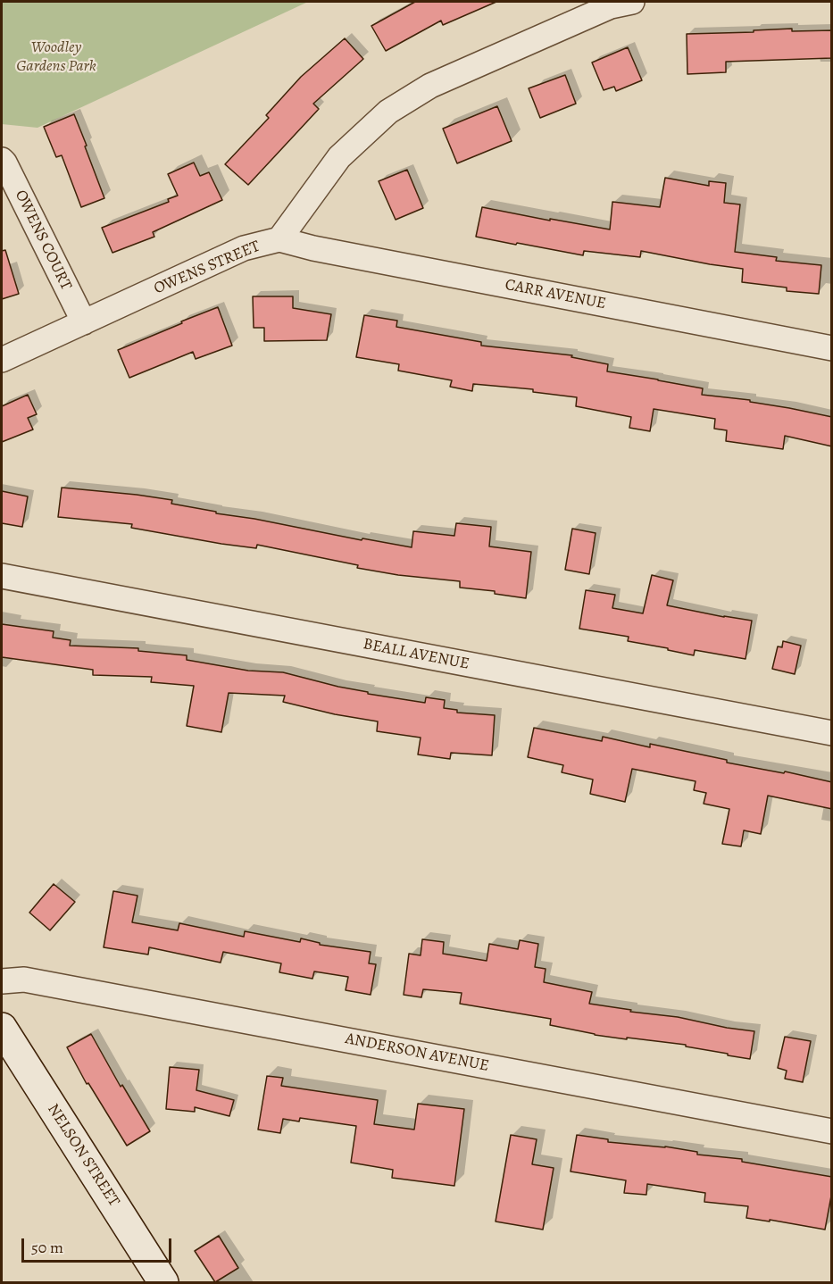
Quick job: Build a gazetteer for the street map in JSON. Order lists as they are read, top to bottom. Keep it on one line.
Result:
{"streets":{"street":["OWENS COURT","OWENS STREET","CARR AVENUE","BEALL AVENUE","ANDERSON AVENUE","NELSON STREET"]},"crossings":[["OWENS COURT","OWENS STREET"],["OWENS STREET","CARR AVENUE"]],"parks":["Woodley Gardens Park"],"scale_bar":"50 m"}
